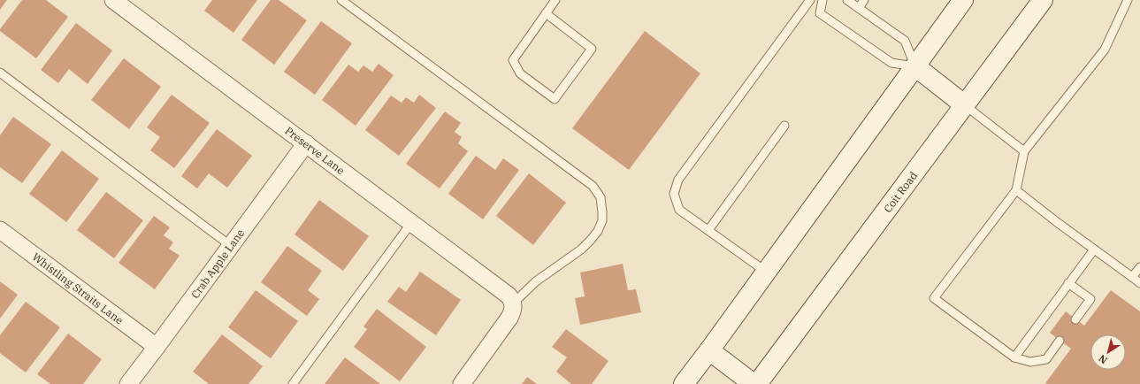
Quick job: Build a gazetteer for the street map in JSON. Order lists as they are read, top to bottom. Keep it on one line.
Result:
{"streets":{"main road":["Coit Road"],"street":["Preserve Lane","Crab Apple Lane","Whistling Straits Lane"]},"crossings":[["Preserve Lane","Crab Apple Lane"],["Crab Apple Lane","Whistling Straits Lane"]],"north":"bottom left"}
